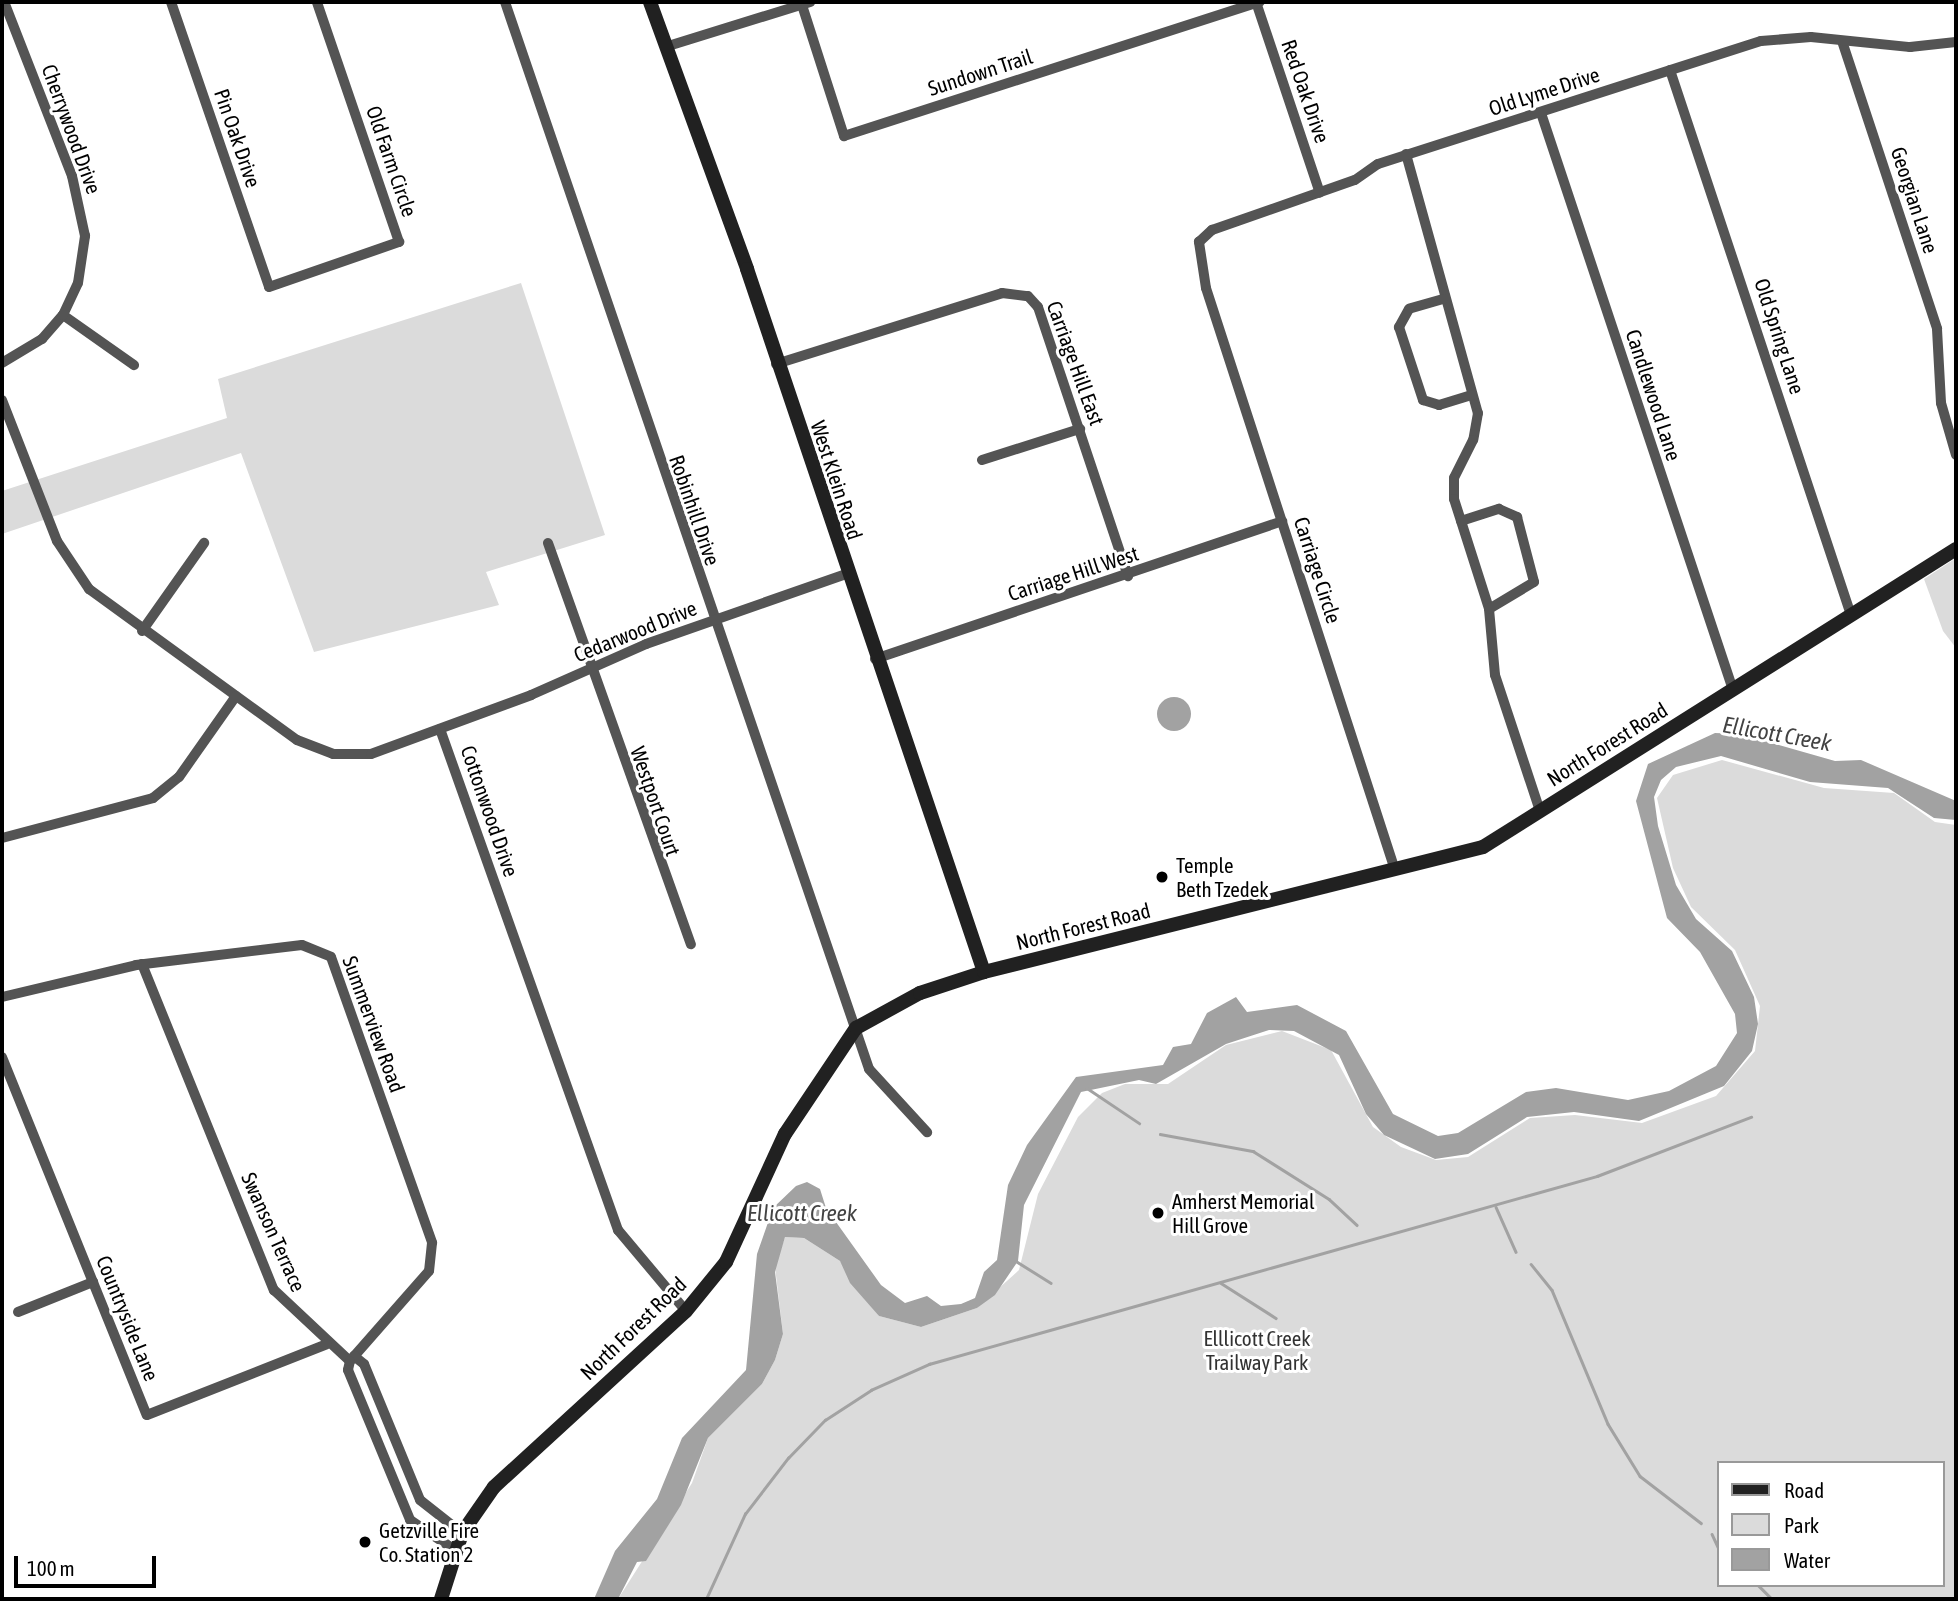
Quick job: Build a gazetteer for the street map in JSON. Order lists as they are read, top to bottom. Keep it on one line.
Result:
{"streets":{"street":["Sundown Trail","Red Oak Drive","Old Lyme Drive","Cherrywood Drive","Pin Oak Drive","Old Farm Circle","Georgian Lane","Old Spring Lane","Carriage Hill East","Candlewood Lane","West Klein Road","Robinhill Drive","Carriage Circle","Carriage Hill West","Cedarwood Drive","North Forest Road","Westport Court","Cottonwood Drive","Summerview Road","Swanson Terrace","Countryside Lane"]},"crossings":[["Sundown Trail","Red Oak Drive"],["Red Oak Drive","Old Lyme Drive"],["Old Lyme Drive","Georgian Lane"],["Old Lyme Drive","Old Spring Lane"],["Old Lyme Drive","Candlewood Lane"],["Old Lyme Drive","Carriage Circle"],["Pin Oak Drive","Old Farm Circle"],["Old Spring Lane","North Forest Road"],["Carriage Hill East","West Klein Road"],["Carriage Hill East","Carriage Hill West"],["Candlewood Lane","North Forest Road"],["West Klein Road","Carriage Hill West"],["West Klein Road","Cedarwood Drive"],["West Klein Road","North Forest Road"],["Robinhill Drive","Cedarwood Drive"],["Robinhill Drive","North Forest Road"],["Carriage Circle","Carriage Hill West"],["Carriage Circle","North Forest Road"],["Cedarwood Drive","Westport Court"],["Cedarwood Drive","Cottonwood Drive"],["North Forest Road","Cottonwood Drive"],["North Forest Road","Swanson Terrace"],["Summerview Road","Swanson Terrace"],["Swanson Terrace","Countryside Lane"]],"water":["Ellicott Creek"],"parks":["Elllicott Creek Trailway Park"],"places":["Temple Beth Tzedek","Amherst Memorial Hill Grove","Getzville Fire Co. Station 2"],"legend":["Road","Park","Water"],"scale_bar":"100 m"}
